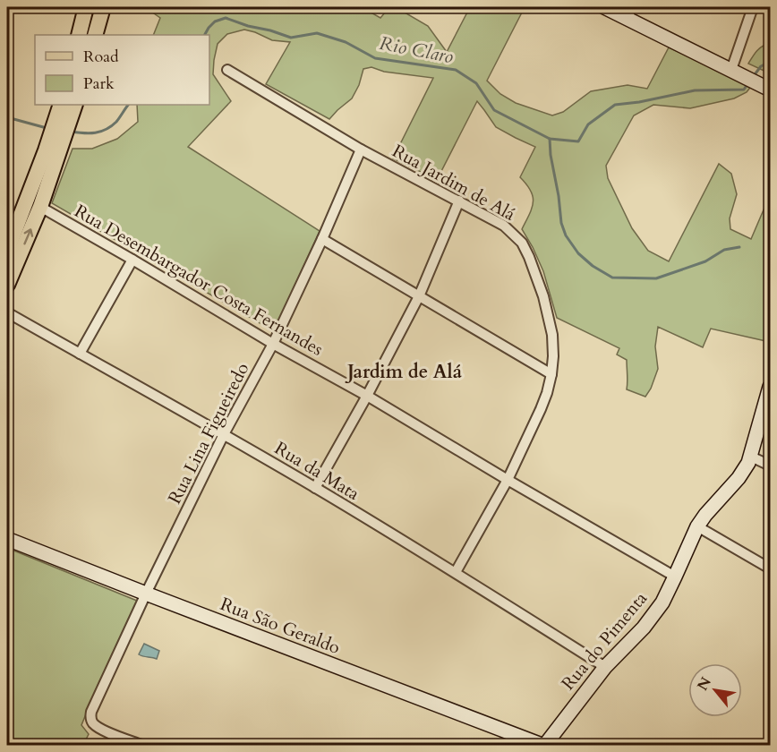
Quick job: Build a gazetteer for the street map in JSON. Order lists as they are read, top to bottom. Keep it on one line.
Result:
{"streets":{"street":["Rua Jardim de Alá","Rua Desembargador Costa Fernandes","Rua Lina Figueiredo","Rua da Mata","Rua São Geraldo","Rua do Pimenta"]},"crossings":[["Rua Jardim de Alá","Rua Desembargador Costa Fernandes"],["Rua Jardim de Alá","Rua Lina Figueiredo"],["Rua Jardim de Alá","Rua da Mata"],["Rua Desembargador Costa Fernandes","Rua Lina Figueiredo"],["Rua Desembargador Costa Fernandes","Rua do Pimenta"],["Rua Lina Figueiredo","Rua da Mata"],["Rua Lina Figueiredo","Rua São Geraldo"],["Rua da Mata","Rua do Pimenta"],["Rua São Geraldo","Rua do Pimenta"]],"districts":["Jardim de Alá"],"water":["Rio Claro"],"legend":["Road","Park"],"north":"top left"}
